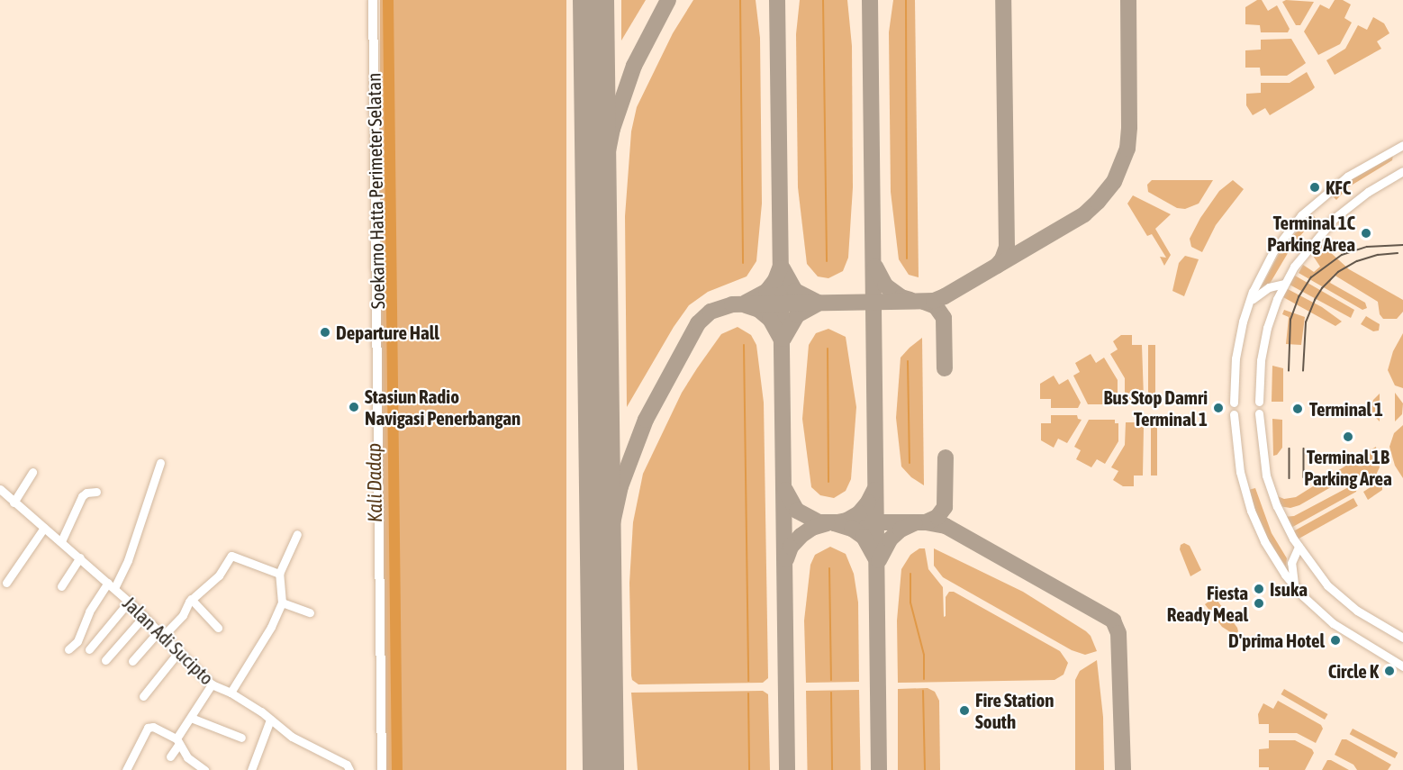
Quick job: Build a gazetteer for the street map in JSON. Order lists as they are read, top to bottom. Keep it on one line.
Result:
{"streets":{"main road":["Soekarno Hatta Perimeter Selatan"],"street":["Jalan Adi Sucipto"]},"water":["Kali Dadap"],"places":["KFC","Terminal 1C Parking Area","Departure Hall","Stasiun Radio Navigasi Penerbangan","Bus Stop Damri Terminal 1","Terminal 1","Terminal 1B Parking Area","Isuka","Fiesta Ready Meal","D'prima Hotel","Circle K","Fire Station South"]}
